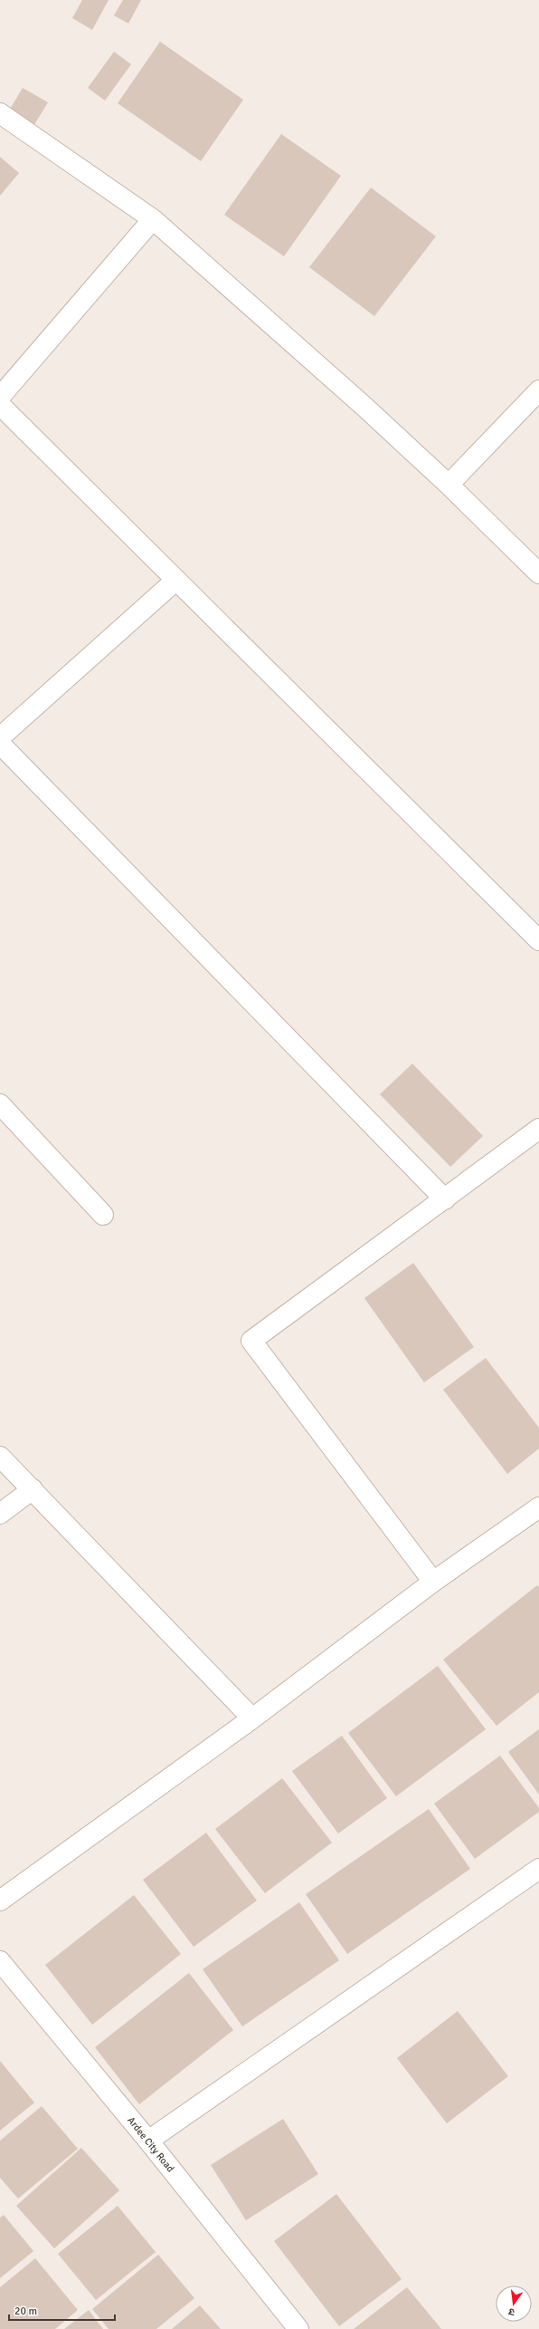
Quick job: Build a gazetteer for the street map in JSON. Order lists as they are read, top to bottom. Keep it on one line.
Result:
{"streets":{"street":["Ardee City Road"]},"scale_bar":"20 m","north":"bottom"}
